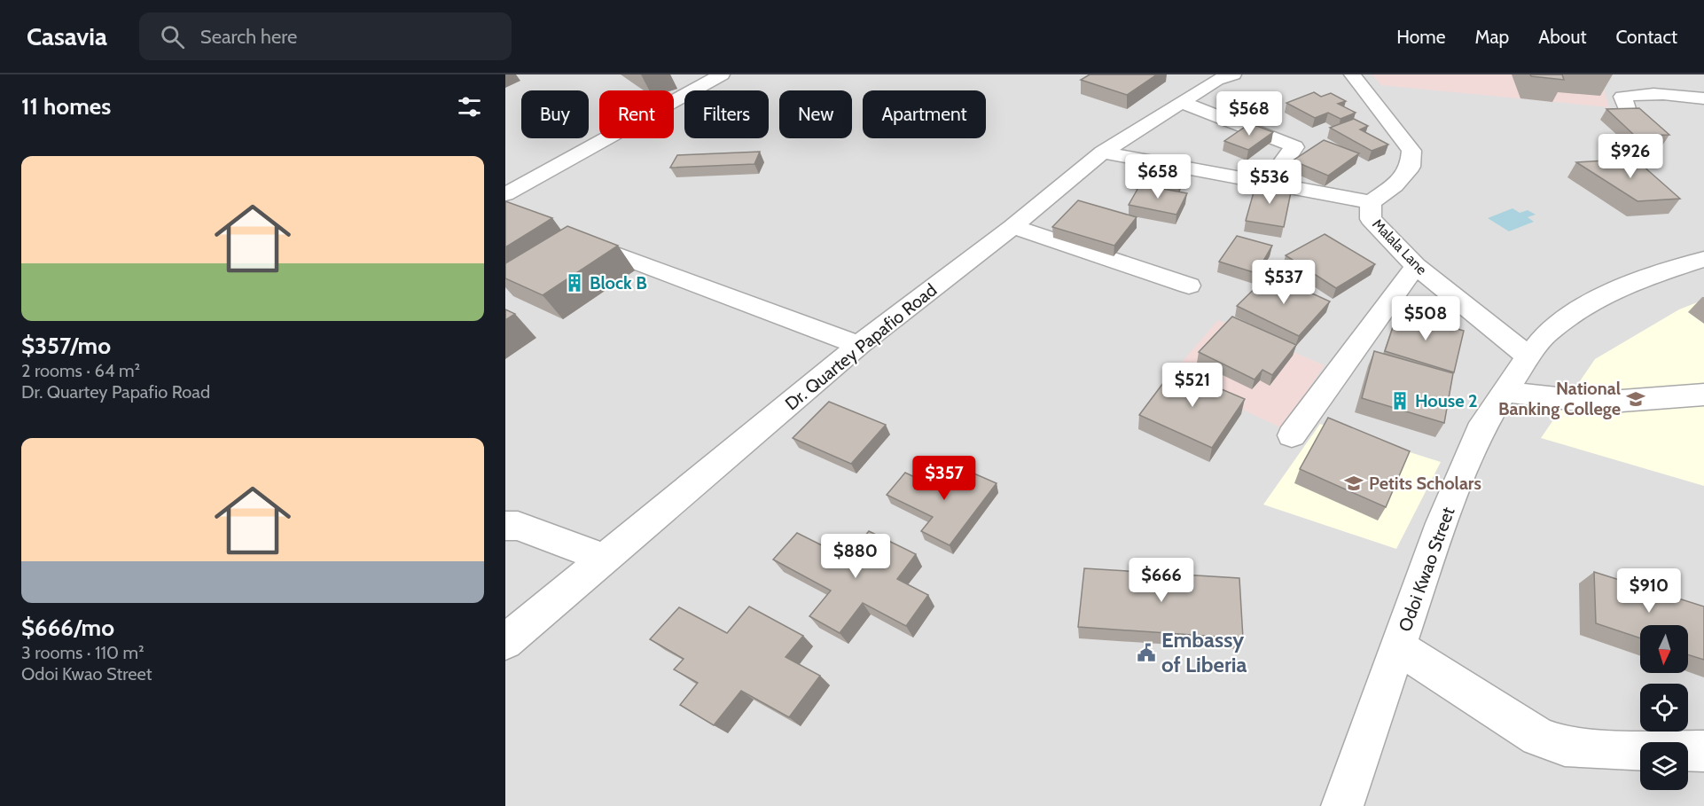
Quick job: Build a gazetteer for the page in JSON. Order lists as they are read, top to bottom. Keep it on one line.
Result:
{"streets":{"street":["Malala Lane","Dr. Quartey Papafio Road","Odoi Kwao Street"]},"crossings":[["Malala Lane","Dr. Quartey Papafio Road"],["Malala Lane","Odoi Kwao Street"]],"places":{"building":["Block B","House 2"],"school or university":["National Banking College","Petits Scholars"],"public building":["Embassy of Liberia"]},"north":"bottom","page":{"header":"Casavia","search":"Search here","nav":["Home","Map","About","Contact"],"heading":"11 homes","chip":["Buy","Rent","Filters","New","Apartment"],"price":["$568","$926","$658","$536","$537","$508","$521","$357","$880","$666","$910"],"list":[{"name":"$357/mo","note":"2 rooms · 64 m² · Dr. Quartey Papafio Road"},{"name":"$666/mo","note":"3 rooms · 110 m² · Odoi Kwao Street"}]}}
